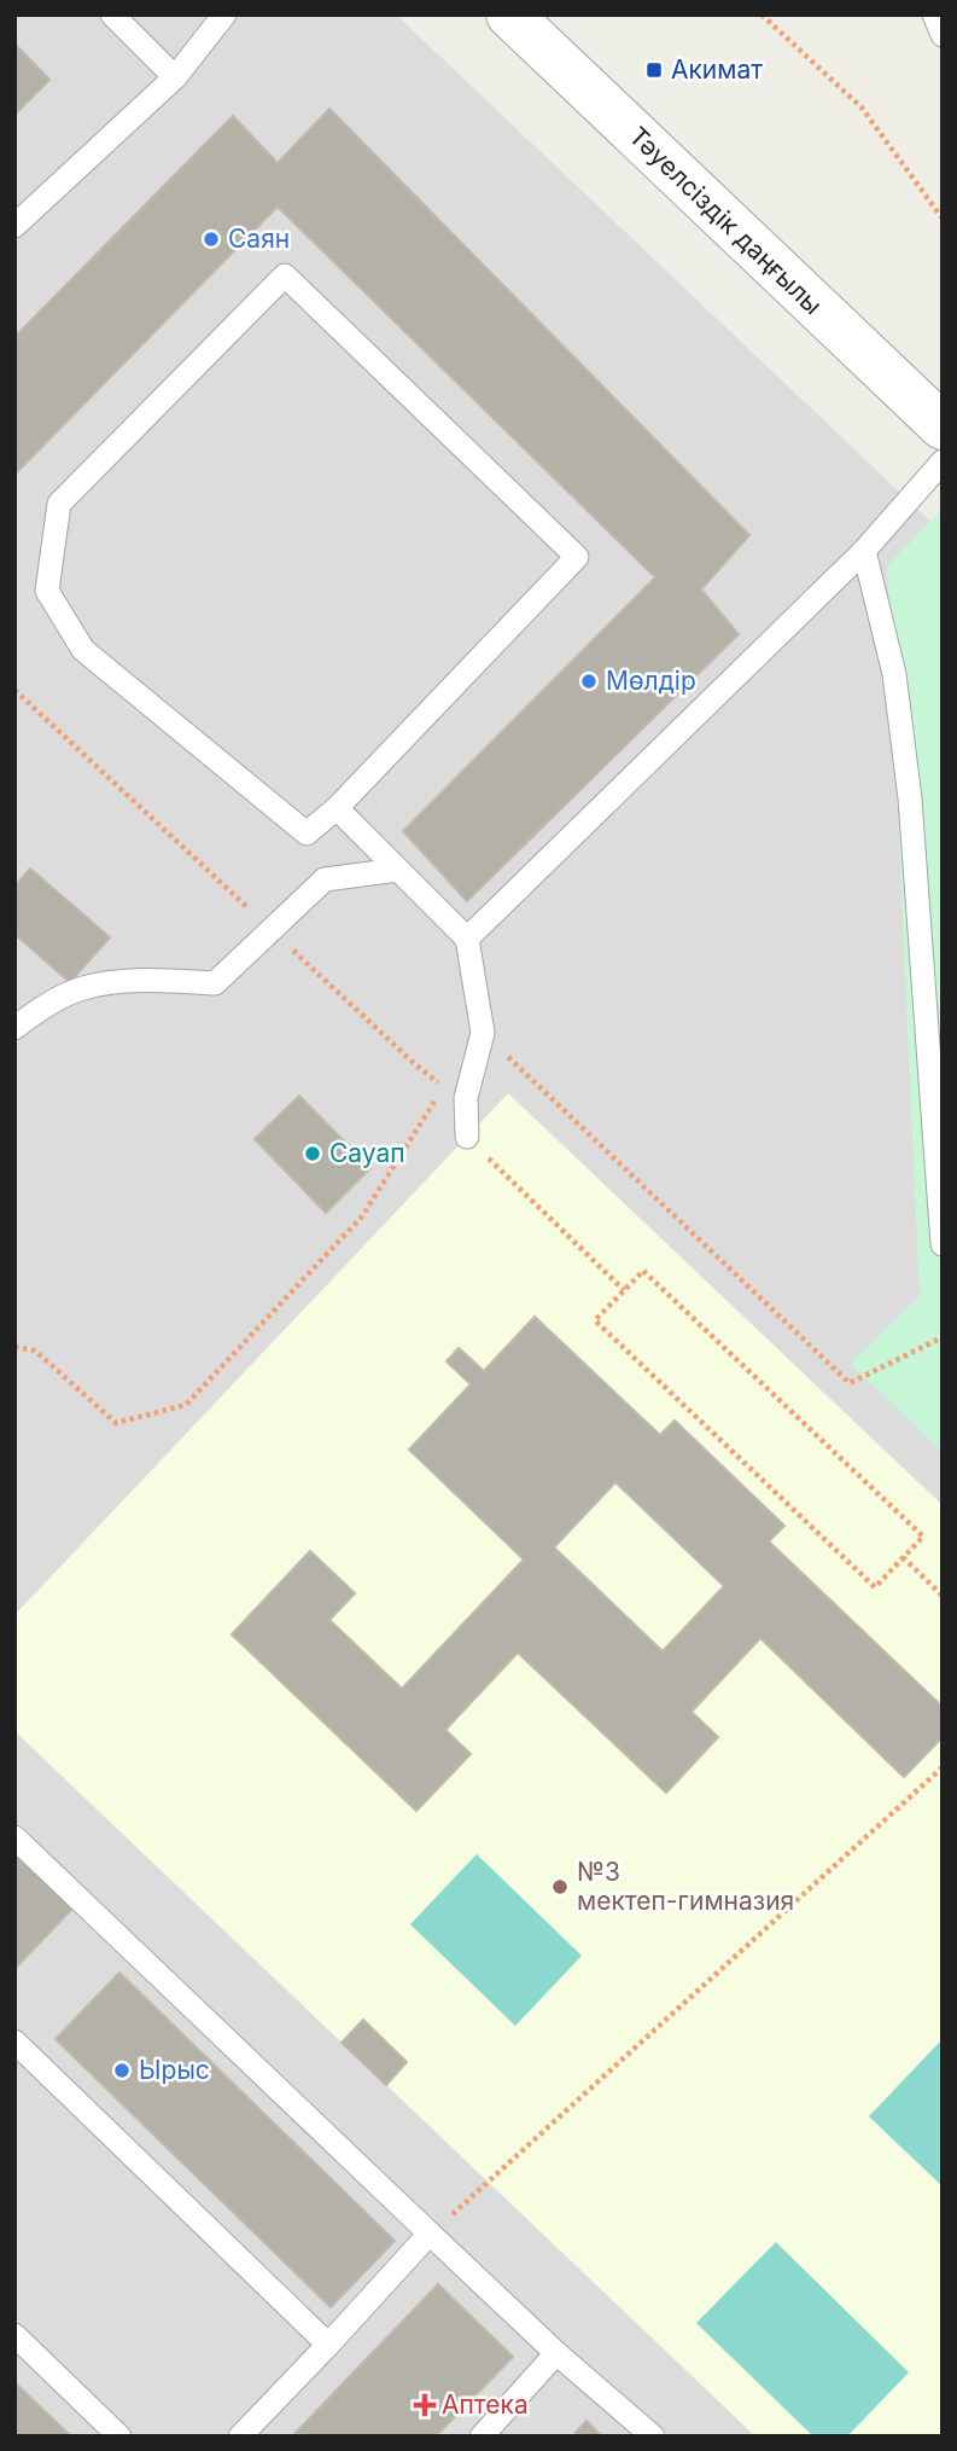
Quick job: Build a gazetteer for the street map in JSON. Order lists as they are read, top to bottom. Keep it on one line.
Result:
{"streets":{"street":["Тәуелсіздік даңғылы"]},"places":{"transit":["Акимат"],"other":["Саян","Мөлдір","Сауап","№3 мектеп-гимназия","Ырыс"],"health":["Аптека"]}}
